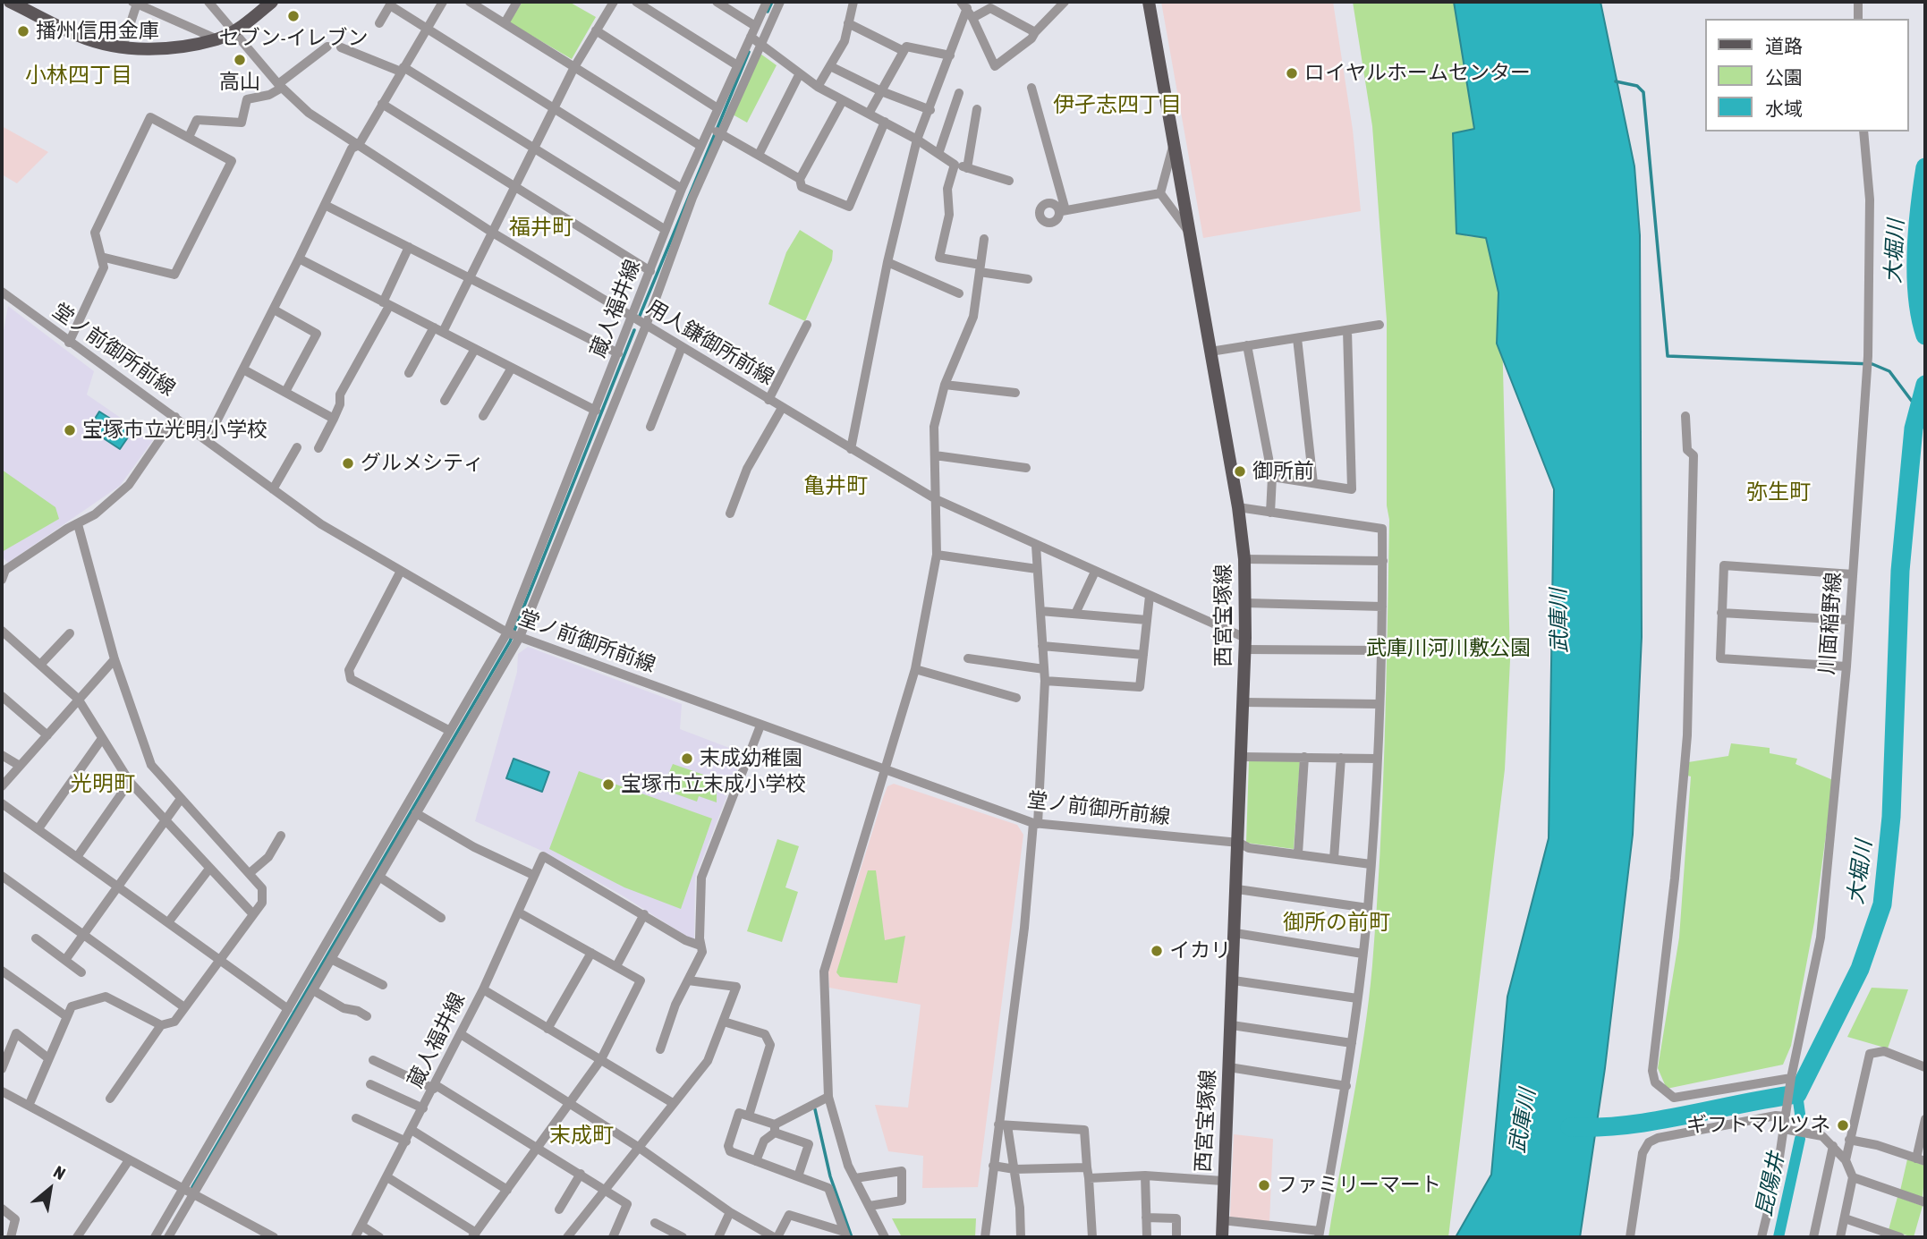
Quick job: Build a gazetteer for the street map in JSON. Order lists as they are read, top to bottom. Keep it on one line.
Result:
{"streets":{"main road":["西宮宝塚線"],"street":["蔵人福井線","用人鎌御所前線","堂ノ前御所前線","川面稲野線"]},"crossings":[["蔵人福井線","用人鎌御所前線"],["蔵人福井線","堂ノ前御所前線"],["用人鎌御所前線","西宮宝塚線"],["堂ノ前御所前線","西宮宝塚線"]],"districts":["小林四丁目","伊孑志四丁目","福井町","亀井町","弥生町","光明町","御所の前町","末成町"],"water":["大堀川","武庫川","昆陽井"],"parks":["武庫川河川敷公園"],"places":["セブン-イレブン","播州信用金庫","高山","ロイヤルホームセンター","宝塚市立光明小学校","グルメシティ","御所前","末成幼稚園","宝塚市立末成小学校","イカリ","ギフトマルツネ","ファミリーマート"],"legend":["道路","公園","水域"],"north":"top right"}
